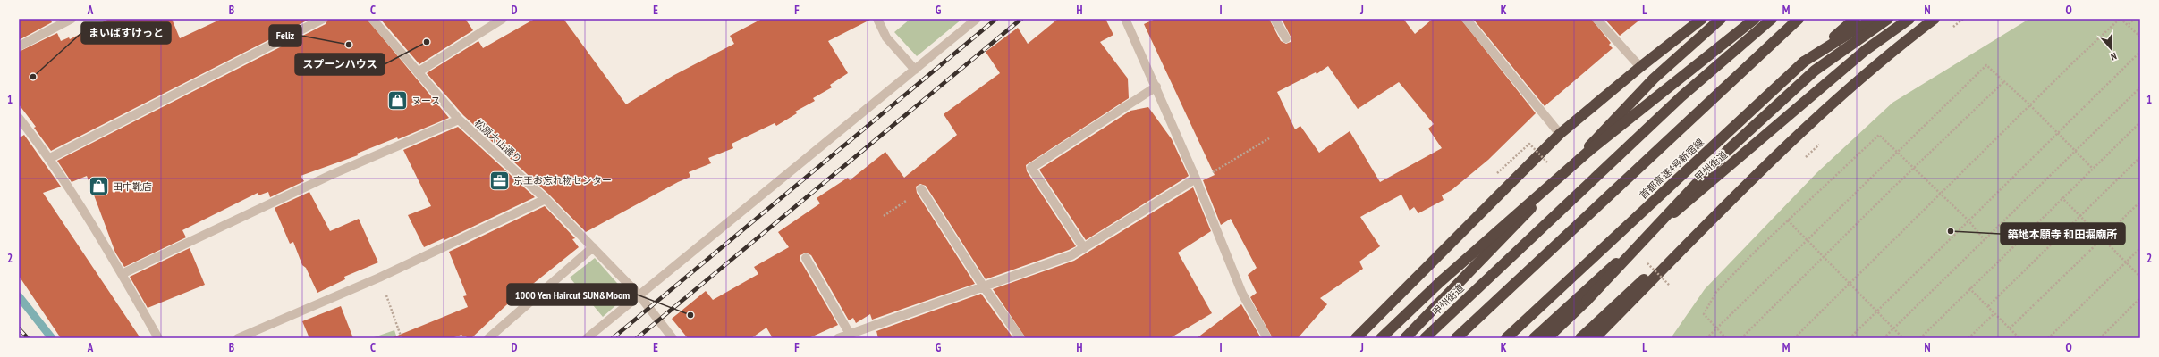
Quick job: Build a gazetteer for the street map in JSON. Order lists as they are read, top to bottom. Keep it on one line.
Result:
{"streets":{"highway":["甲州街道","首都高速4号新宿線"],"street":["松原大山通り"]},"places":{"other":["スプーンハウス","Feliz","まいばすけっと","築地本願寺 和田堀廟所","1000 Yen Haircut SUN&Moom"],"shop":["ヌース","田中靴店"],"office":["京王お忘れ物センター"]},"north":"bottom","grid":{"columns":["A","B","C","D","E","F","G","H","I","J","K","L","M","N","O"],"rows":["1","2"]}}
